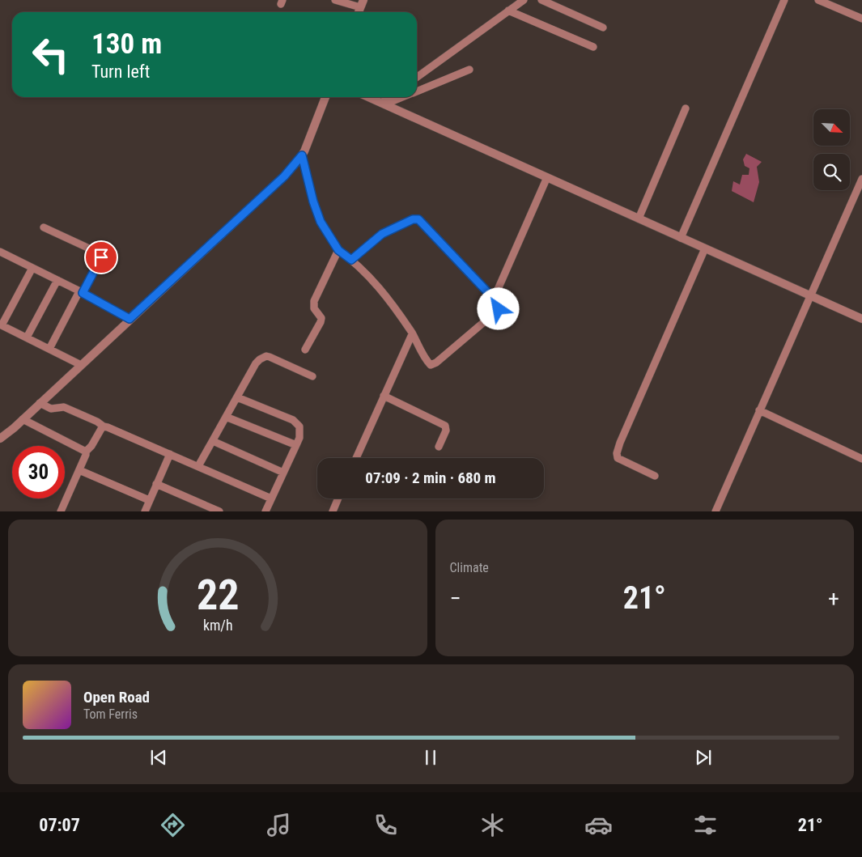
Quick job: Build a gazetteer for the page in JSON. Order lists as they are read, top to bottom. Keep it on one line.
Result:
{"north":"bottom right","page":{"turn":["130 m","Turn left"],"limit":"30","trip":"07:09 · 2 min · 680 m","tile":"Climate","heat":["−","21°","+"],"song":["Open Road","Tom Ferris"],"tabs":["07:07","21°"],"gauge":["22","km/h"]}}
